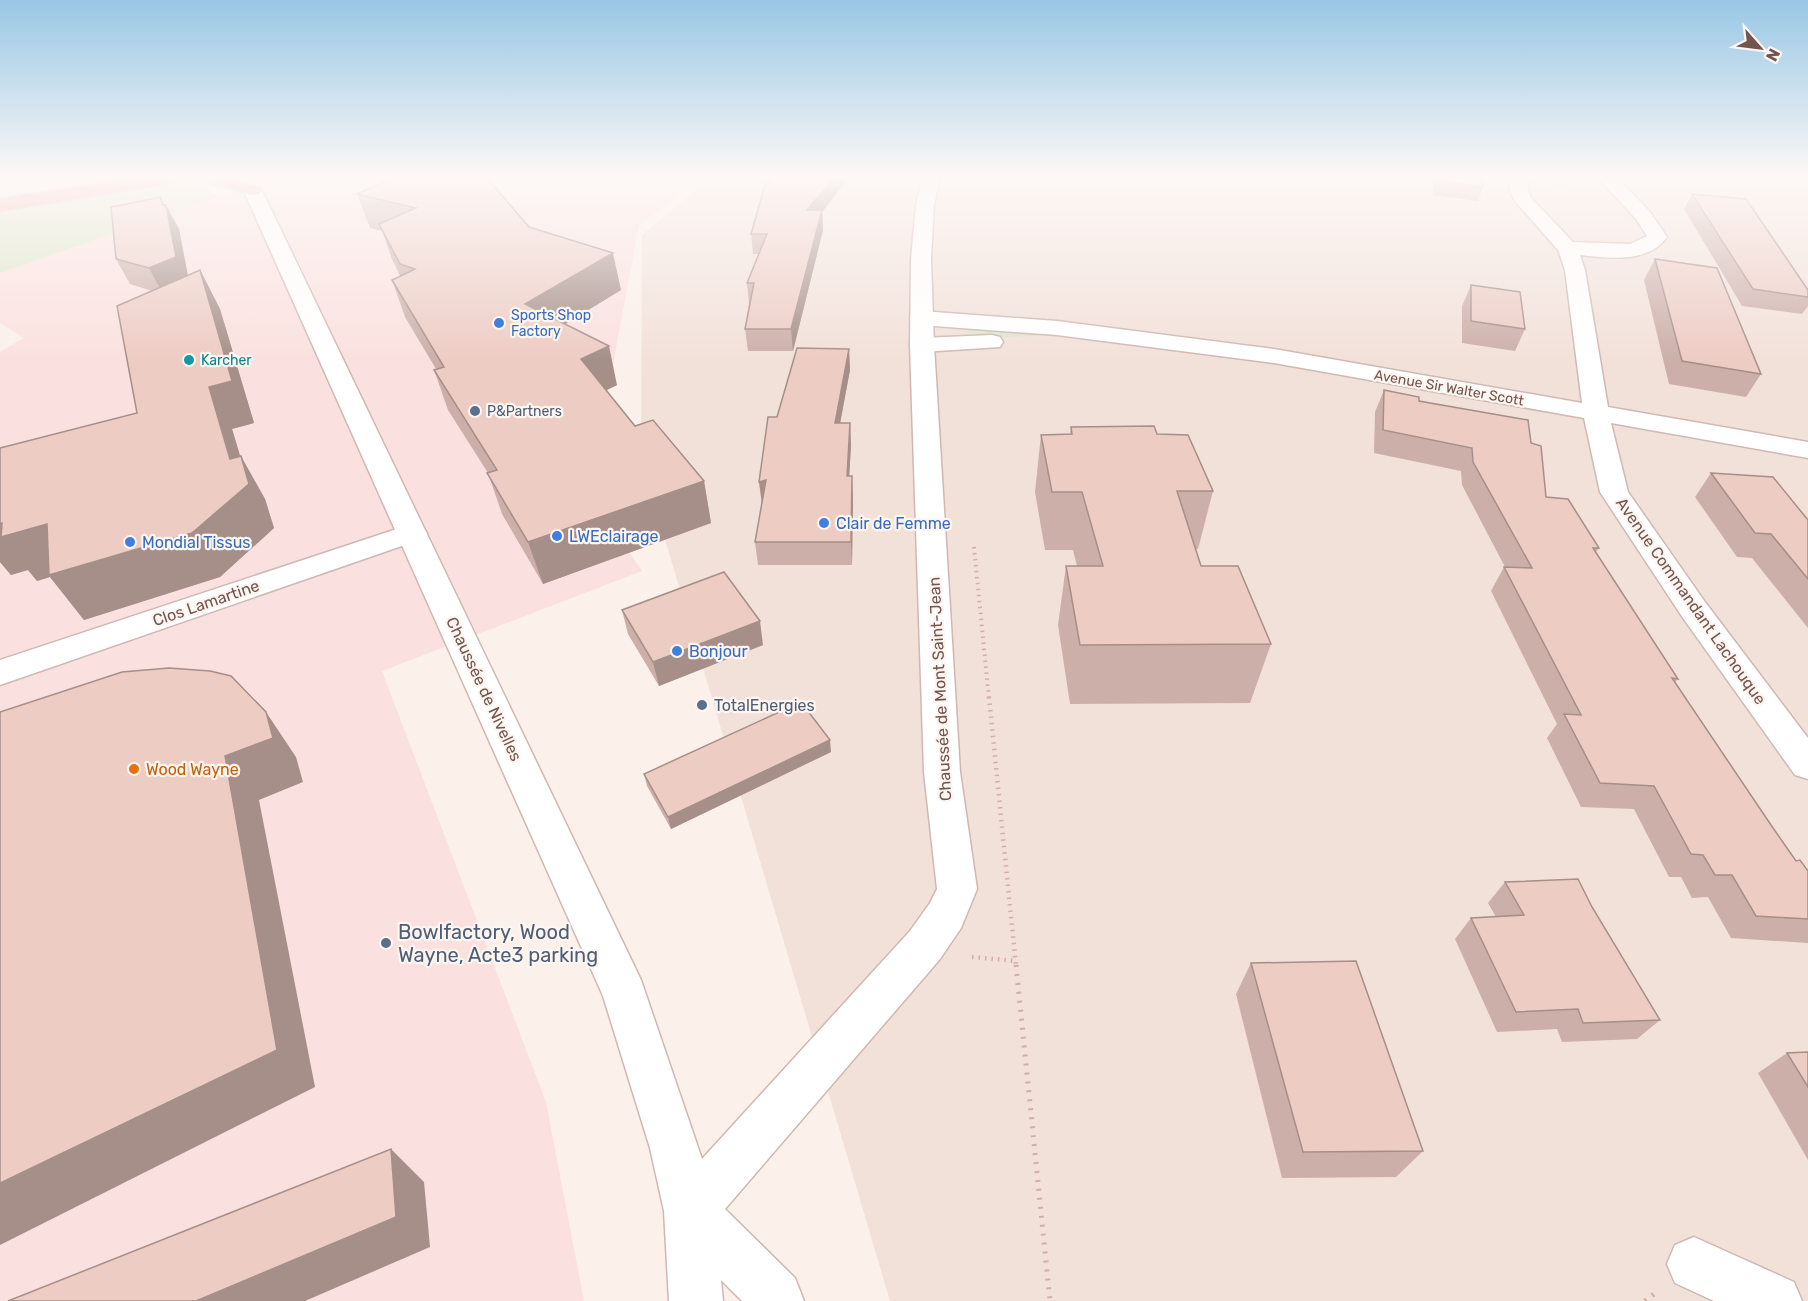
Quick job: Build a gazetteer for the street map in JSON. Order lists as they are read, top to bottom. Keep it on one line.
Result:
{"streets":{"street":["Avenue Sir Walter Scott","Avenue Commandant Lachouque","Clos Lamartine","Chaussée de Nivelles","Chaussée de Mont Saint-Jean"]},"crossings":[["Avenue Sir Walter Scott","Avenue Commandant Lachouque"],["Avenue Sir Walter Scott","Chaussée de Mont Saint-Jean"],["Clos Lamartine","Chaussée de Nivelles"],["Chaussée de Nivelles","Chaussée de Mont Saint-Jean"]],"places":["Sports Shop Factory","Karcher","P&Partners","Clair de Femme","LWEclairage","Mondial Tissus","Bonjour","TotalEnergies","Wood Wayne","Bowlfactory, Wood Wayne, Acte3 parking"],"north":"bottom right"}
